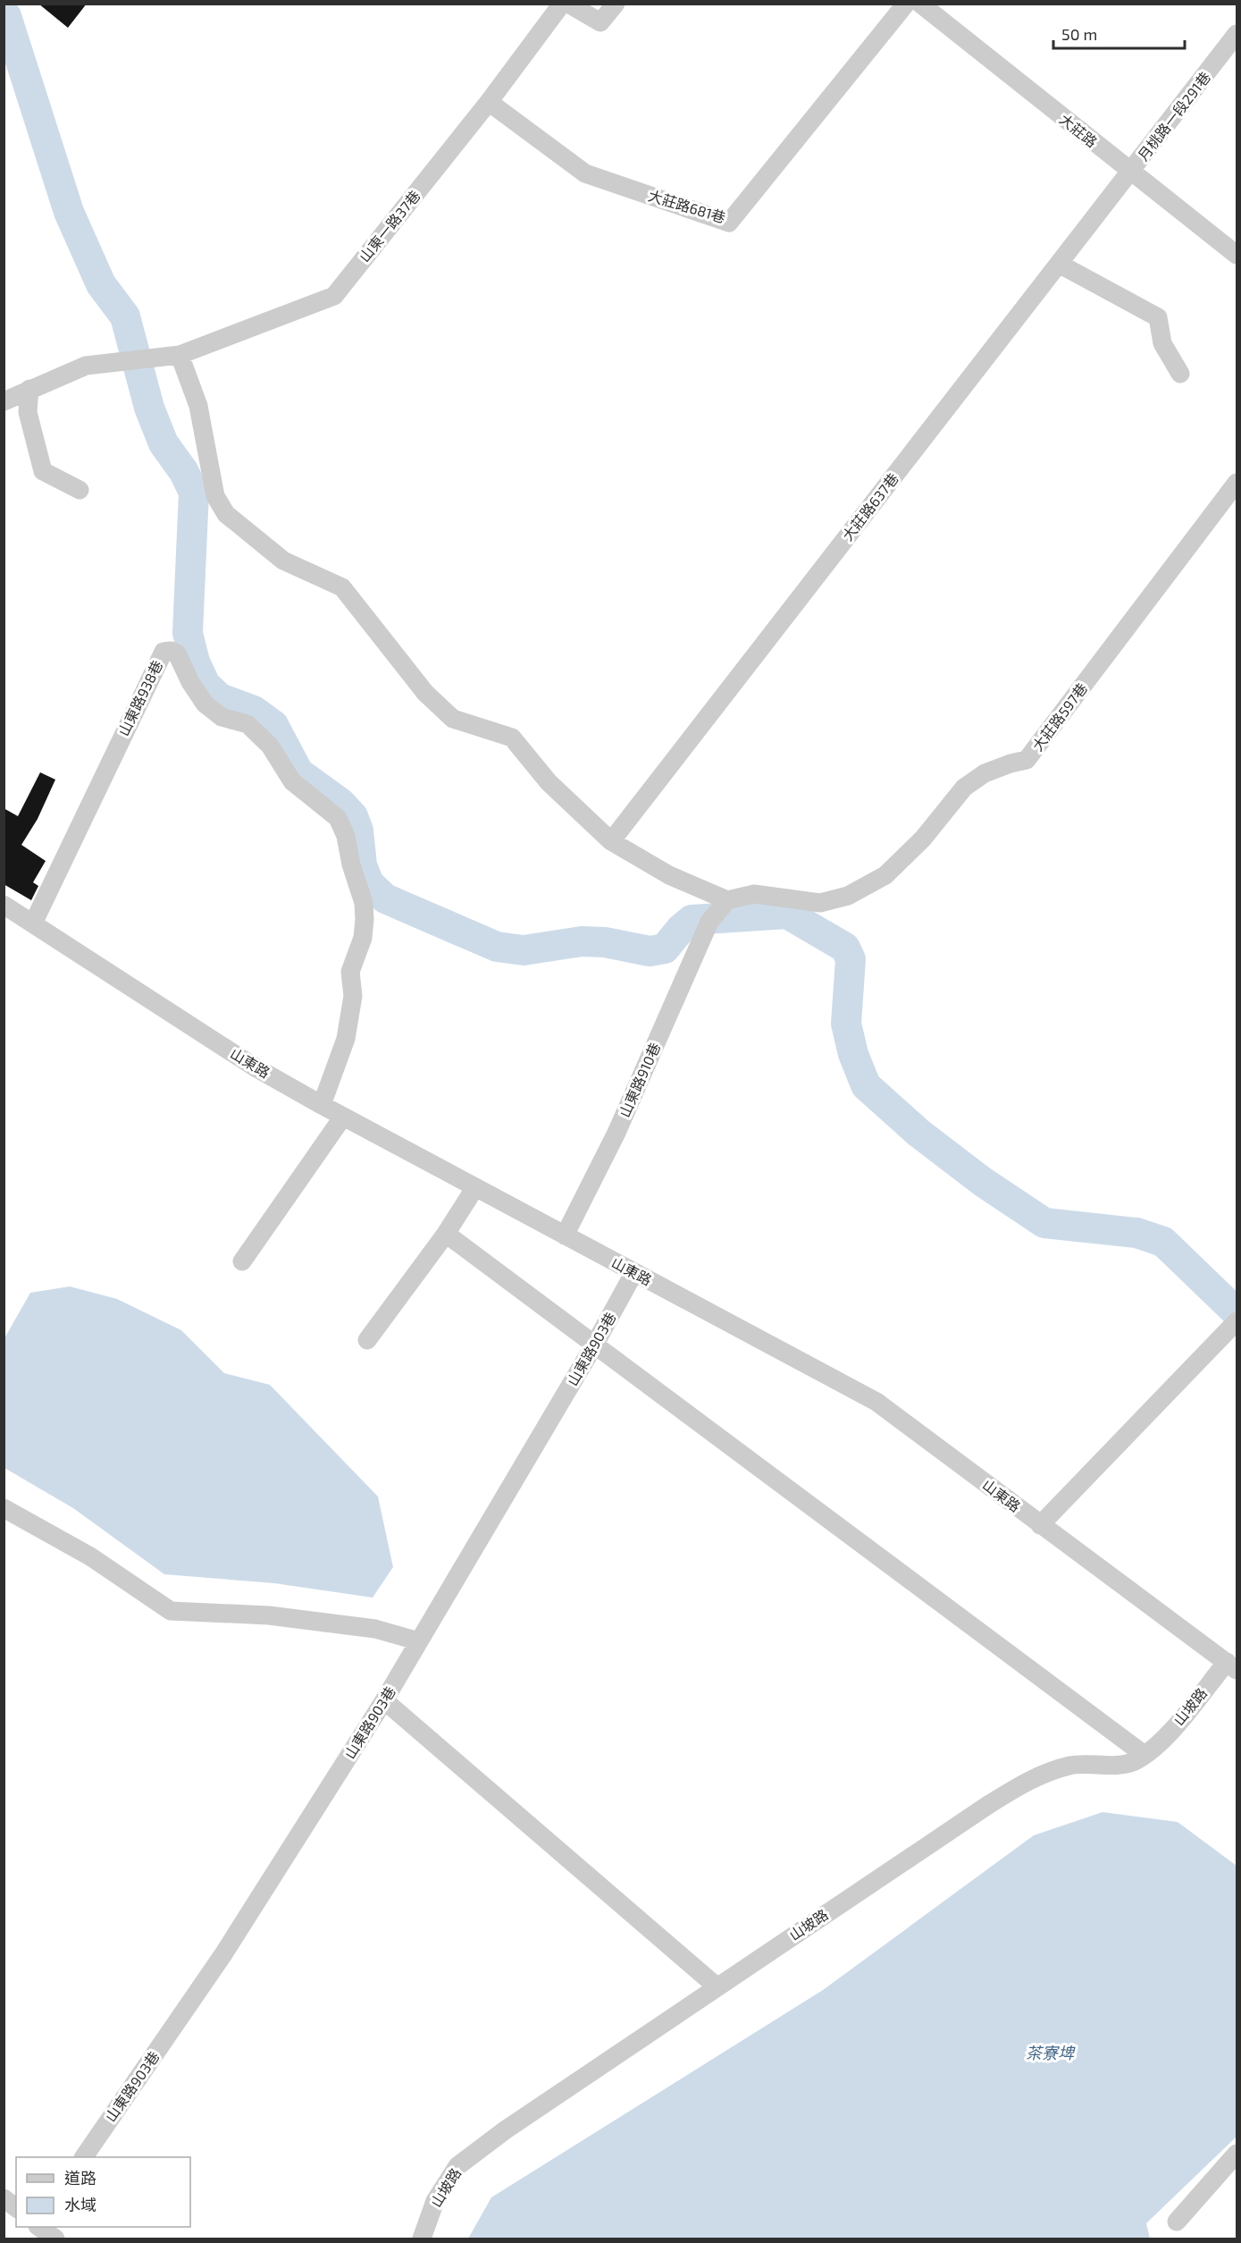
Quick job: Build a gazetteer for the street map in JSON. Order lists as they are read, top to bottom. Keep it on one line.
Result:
{"streets":{"street":["月桃路一段291巷","大莊路","大莊路681巷","山東一路37巷","大莊路637巷","山東路938巷","大莊路597巷","山東路","山東路910巷","山東路903巷","山坡路"]},"crossings":[["月桃路一段291巷","大莊路"],["月桃路一段291巷","大莊路637巷"],["大莊路","大莊路637巷"],["大莊路681巷","山東一路37巷"],["山東路938巷","山東路"],["大莊路597巷","山東路910巷"],["山東路","山東路910巷"],["山東路","山東路903巷"],["山東路","山坡路"]],"water":["茶寮埤"],"legend":["道路","水域"],"scale_bar":"50 m"}
